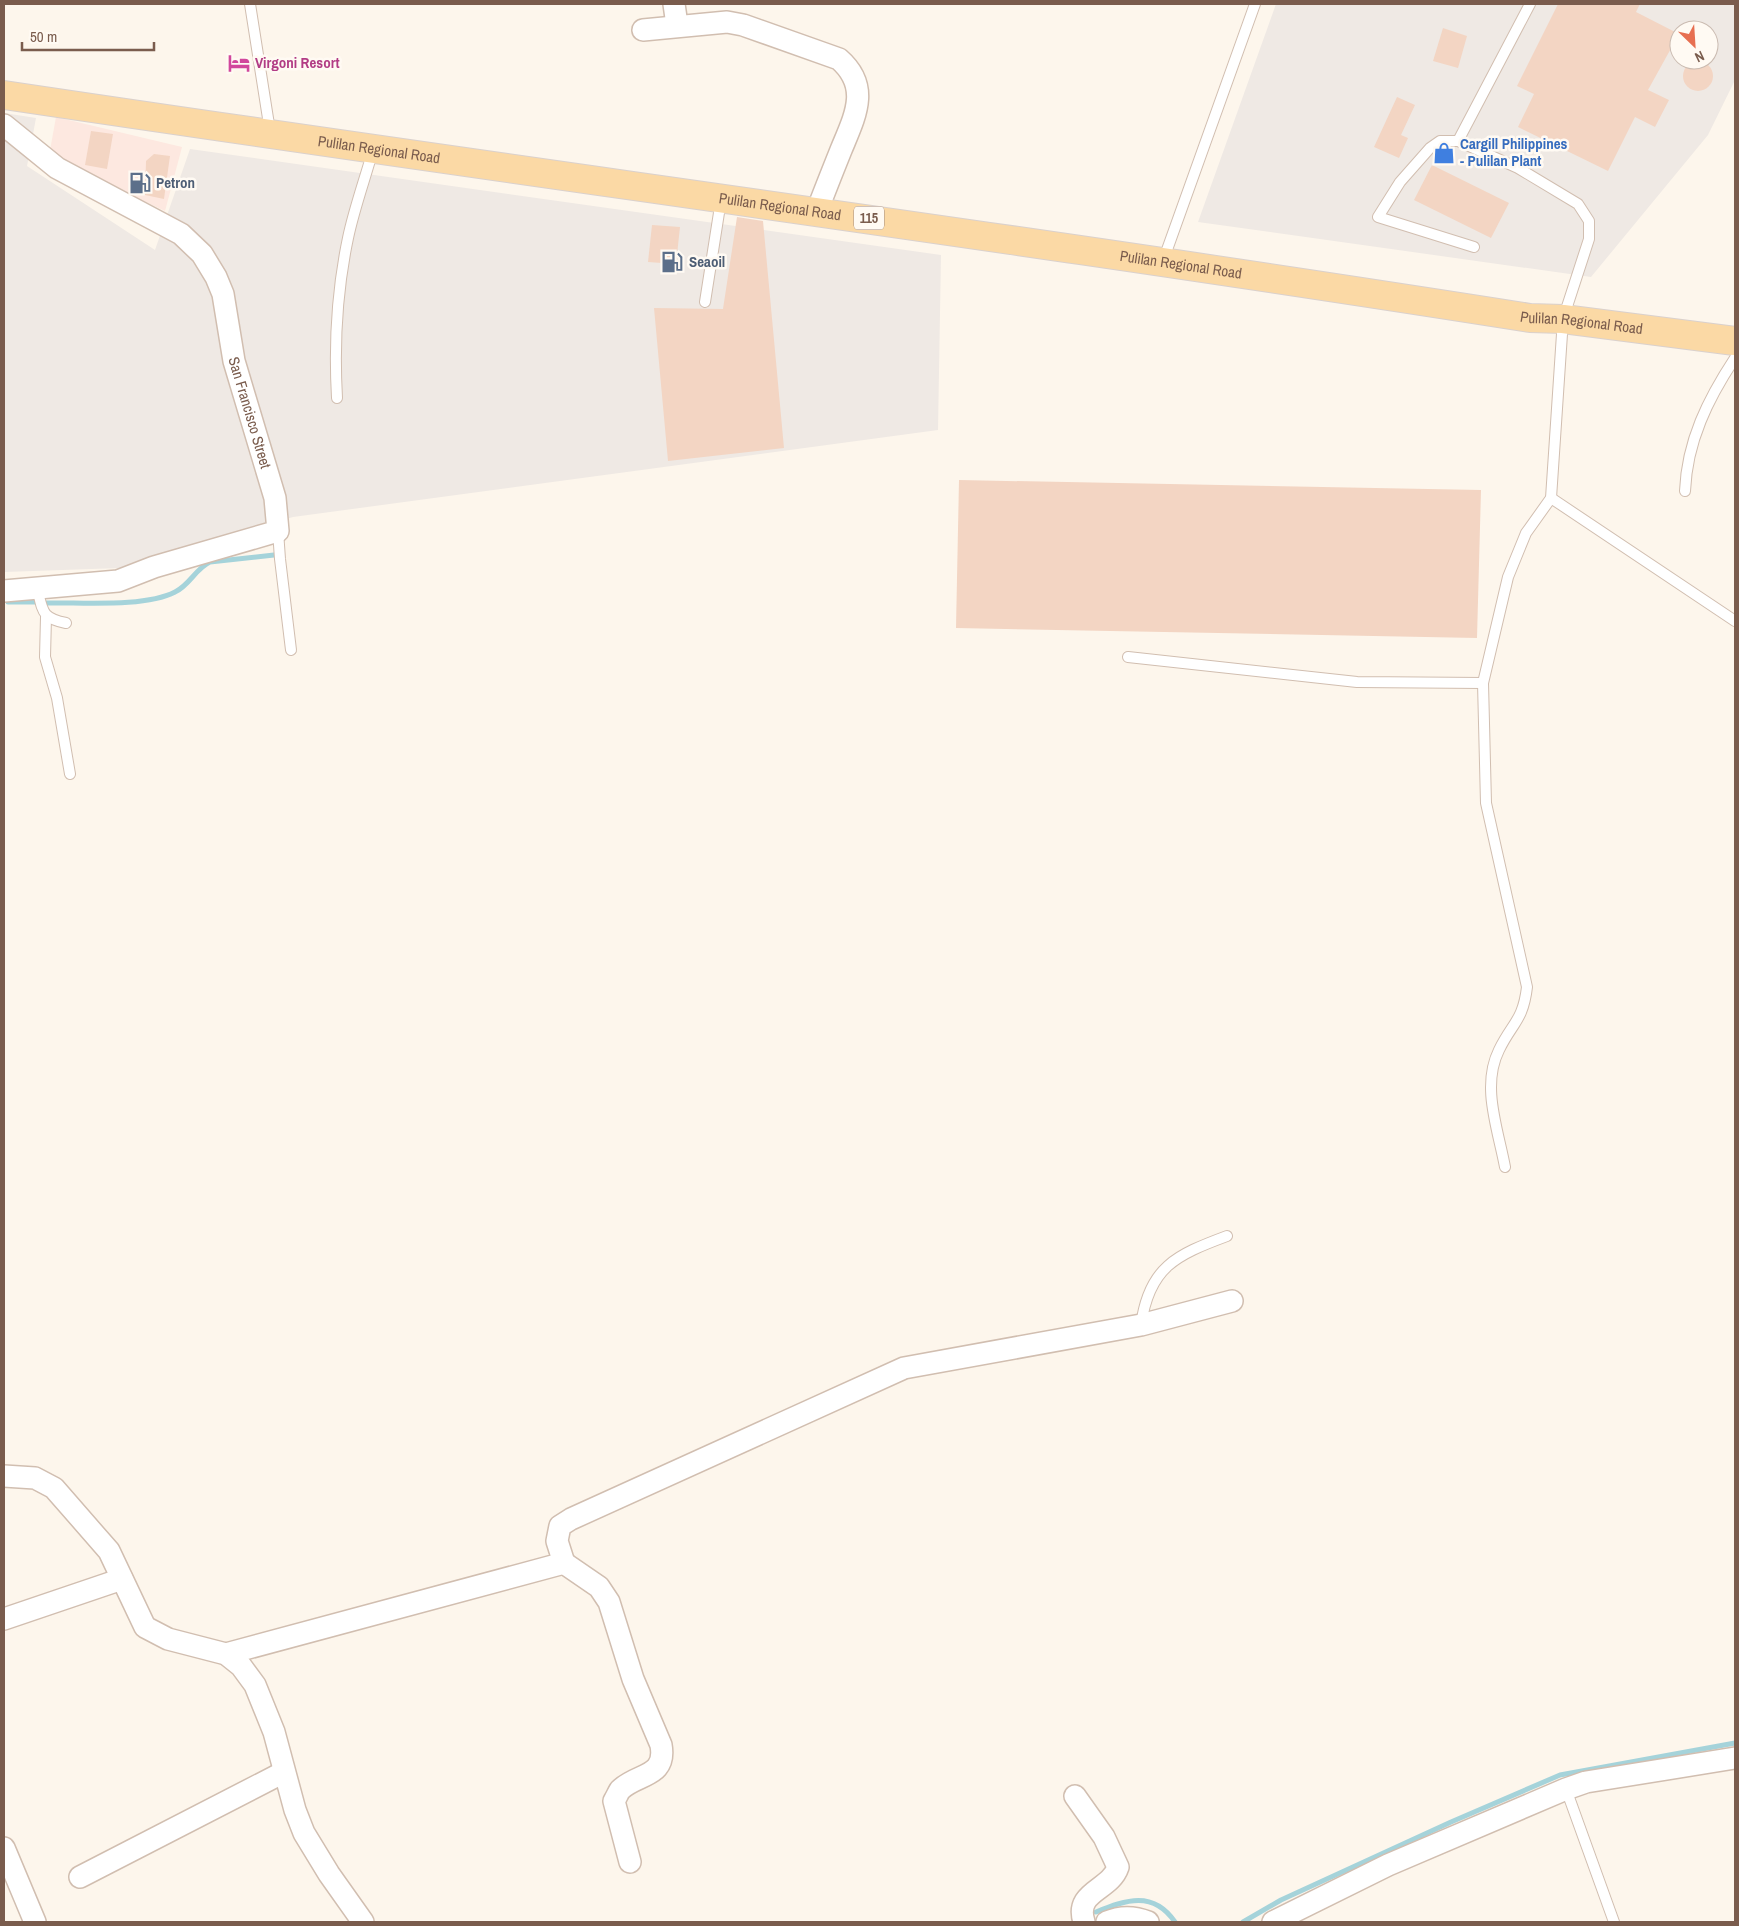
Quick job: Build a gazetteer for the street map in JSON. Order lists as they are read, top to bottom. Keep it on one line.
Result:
{"streets":{"main road":["Pulilan Regional Road","115"],"street":["San Francisco Street"]},"places":{"hotel":["Virgoni Resort"],"shop":["Cargill Philippines - Pulilan Plant"],"fuel station":["Petron","Seaoil"]},"scale_bar":"50 m","north":"bottom right"}
